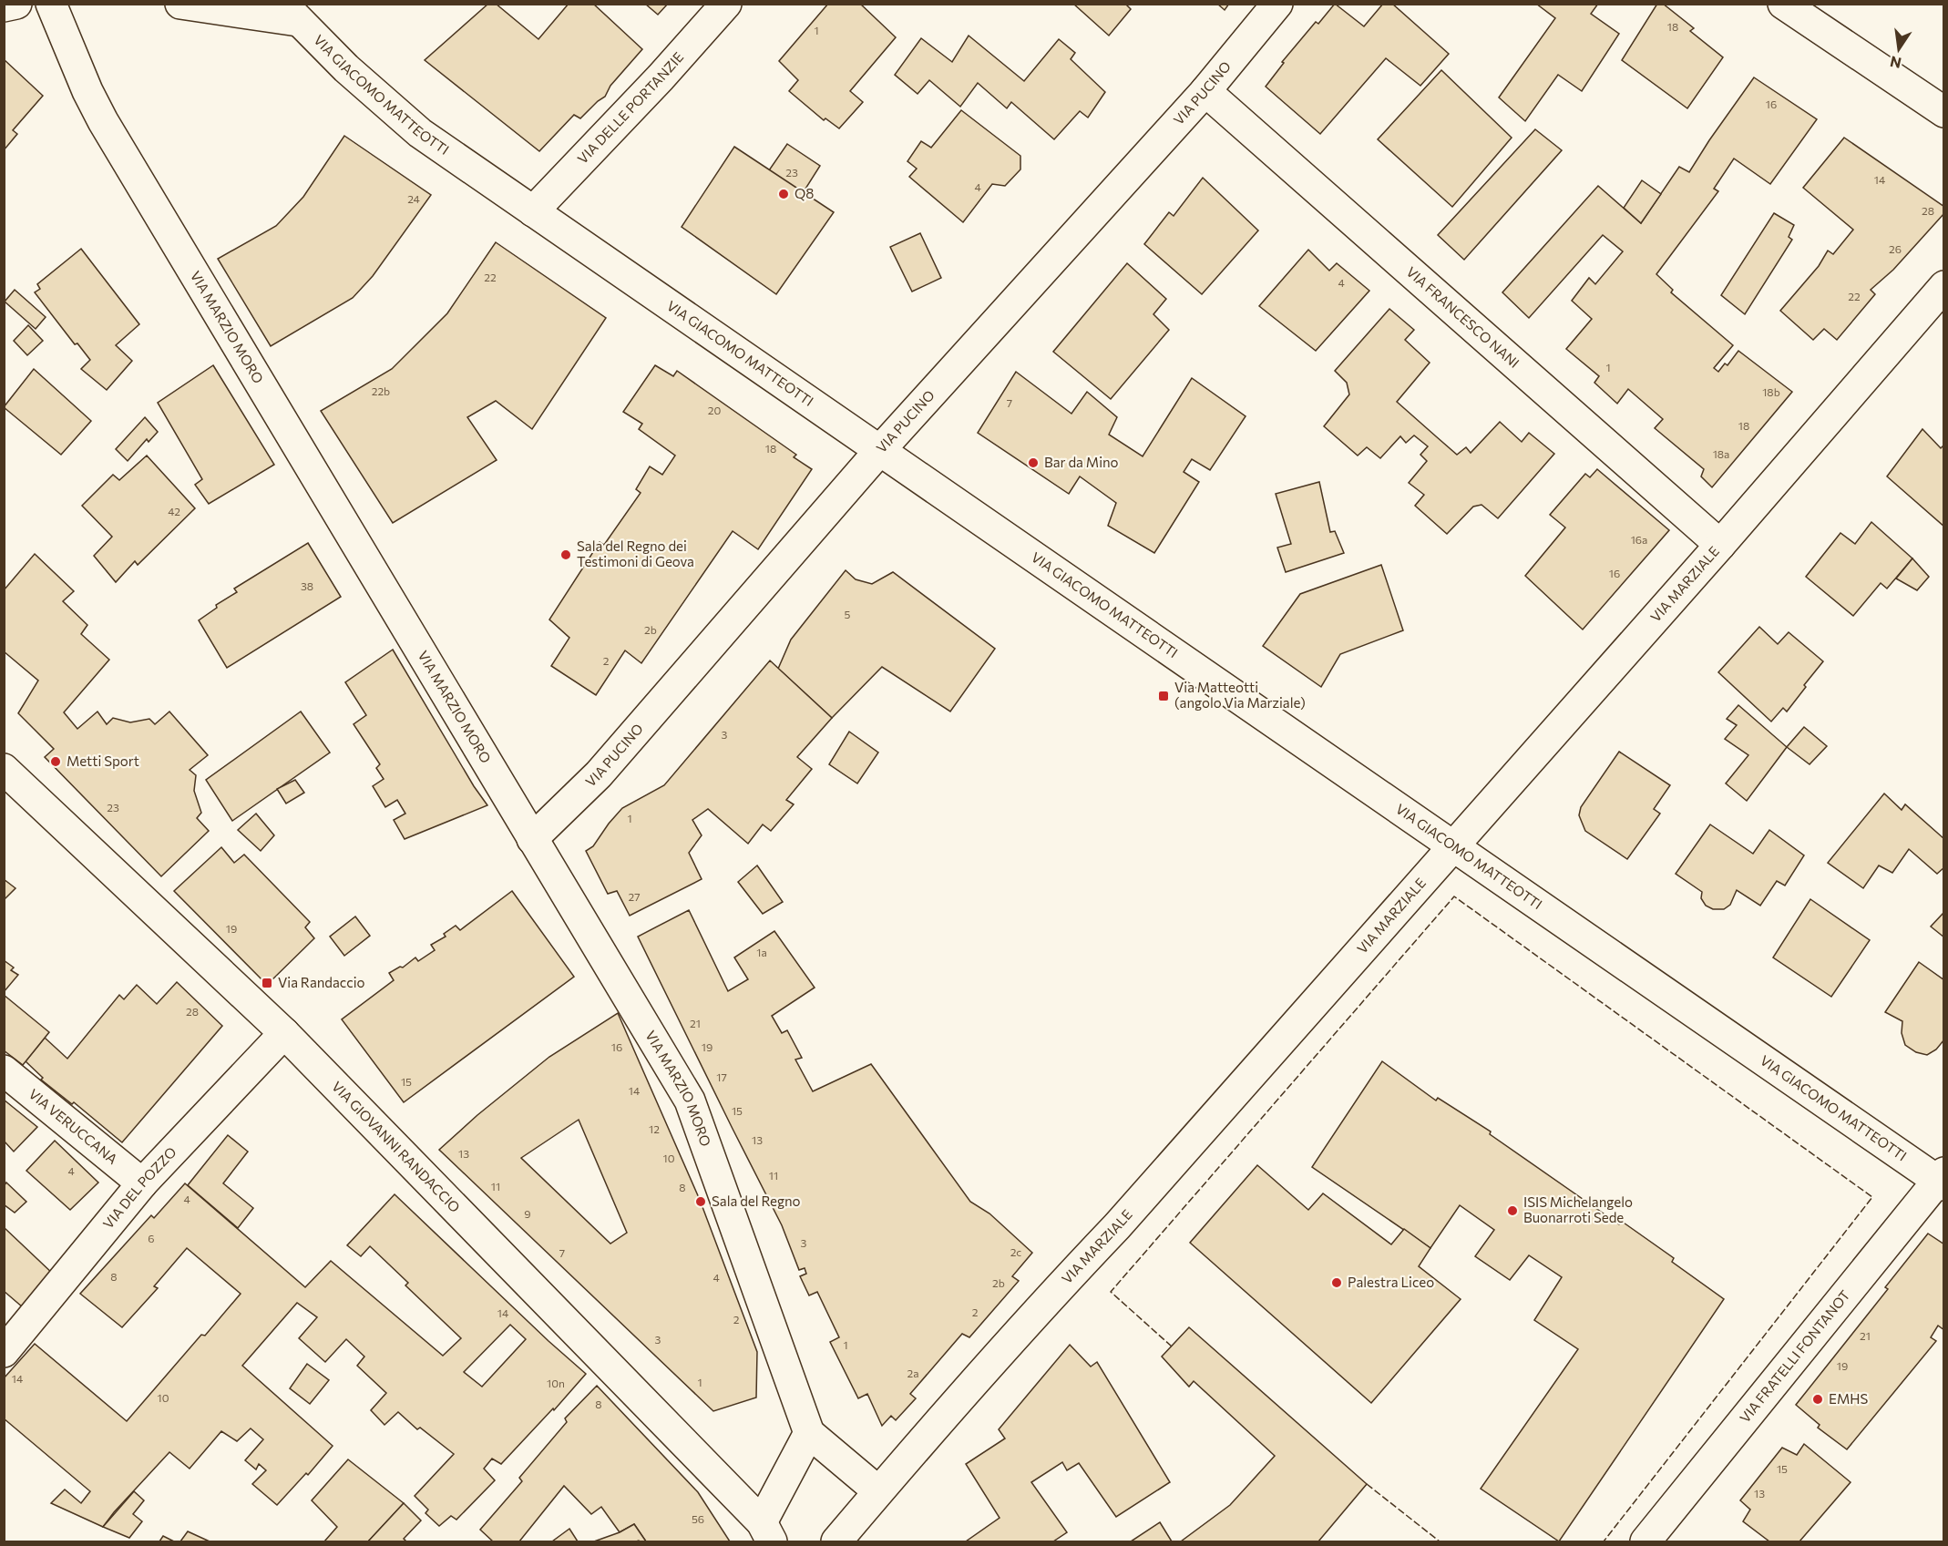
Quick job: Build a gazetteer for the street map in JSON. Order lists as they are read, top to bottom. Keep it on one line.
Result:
{"streets":{"street":["VIA PUCINO","VIA GIACOMO MATTEOTTI","VIA DELLE PORTANZIE","VIA FRANCESCO NANI","VIA MARZIO MORO","VIA MARZIALE","VIA VERUCCANA","VIA GIOVANNI RANDACCIO","VIA DEL POZZO","VIA FRATELLI FONTANOT"]},"crossings":[["VIA PUCINO","VIA GIACOMO MATTEOTTI"],["VIA PUCINO","VIA FRANCESCO NANI"],["VIA PUCINO","VIA MARZIO MORO"],["VIA GIACOMO MATTEOTTI","VIA DELLE PORTANZIE"],["VIA GIACOMO MATTEOTTI","VIA MARZIALE"],["VIA GIACOMO MATTEOTTI","VIA FRATELLI FONTANOT"],["VIA FRANCESCO NANI","VIA MARZIALE"],["VIA VERUCCANA","VIA DEL POZZO"],["VIA GIOVANNI RANDACCIO","VIA DEL POZZO"]],"places":{"other":["Q8","Bar da Mino","Sala del Regno dei Testimoni di Geova","Metti Sport","Sala del Regno","ISIS Michelangelo Buonarroti Sede","Palestra Liceo","EMHS"],"transit":["Via Matteotti (angolo Via Marziale)","Via Randaccio"]},"house_numbers":["18","1","16","23","14","4","24","28","26","22","4","22","1","22b","18b","7","20","18","18","18a","42","16a","16","38","5","2b","2","3","23","1","27","19","1a","28","21","16","19","17","15","14","15","12","13","13","10","4","11","11","8","4","9","6","3","2c","7","8","4","2b","2","14","2","21","3","1","19","2a","14","1","10n","10","8","15","13","56"],"north":"bottom"}
